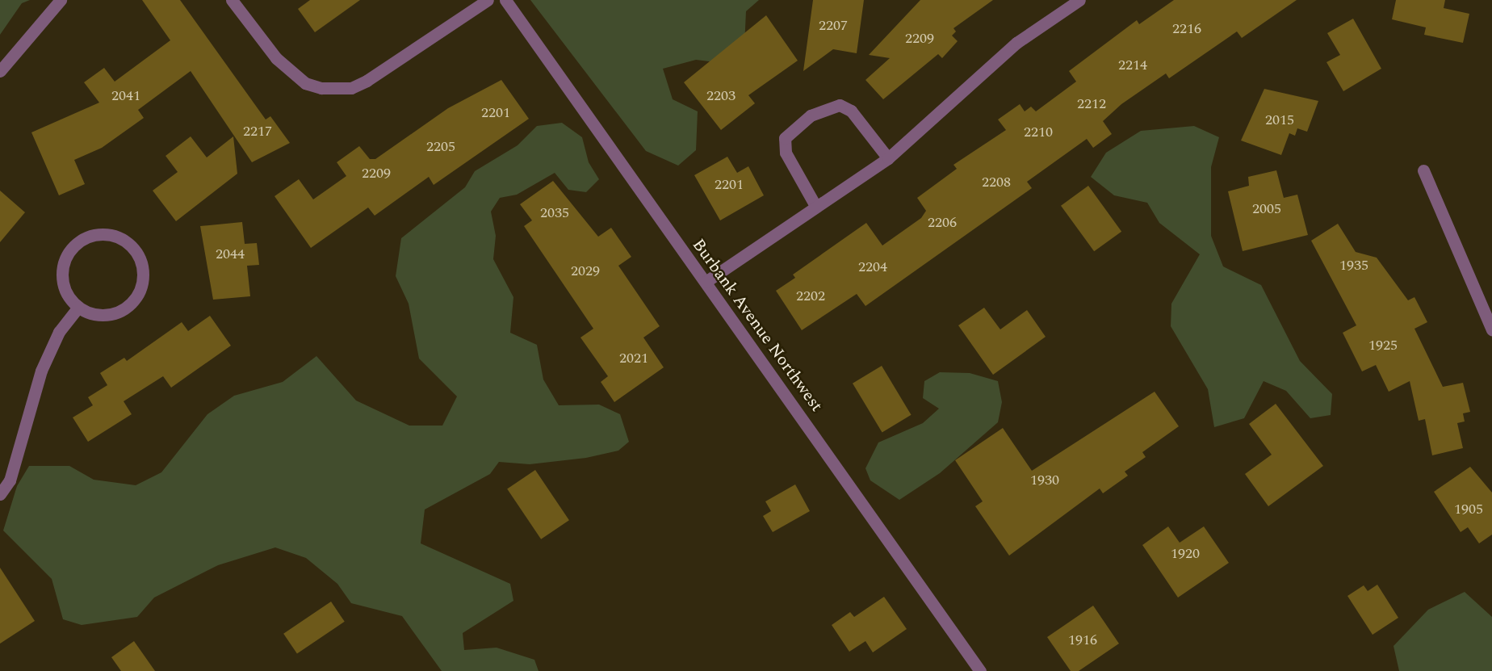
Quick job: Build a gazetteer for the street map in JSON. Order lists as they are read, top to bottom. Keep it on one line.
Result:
{"streets":{"street":["Burbank Avenue Northwest"]},"house_numbers":["2207","2216","2209","2214","2041","2203","2212","2201","2015","2217","2210","2205","2209","2208","2201","2005","2035","2206","2044","1935","2204","2029","2202","1925","2021","1930","1905","1920","1916"]}
